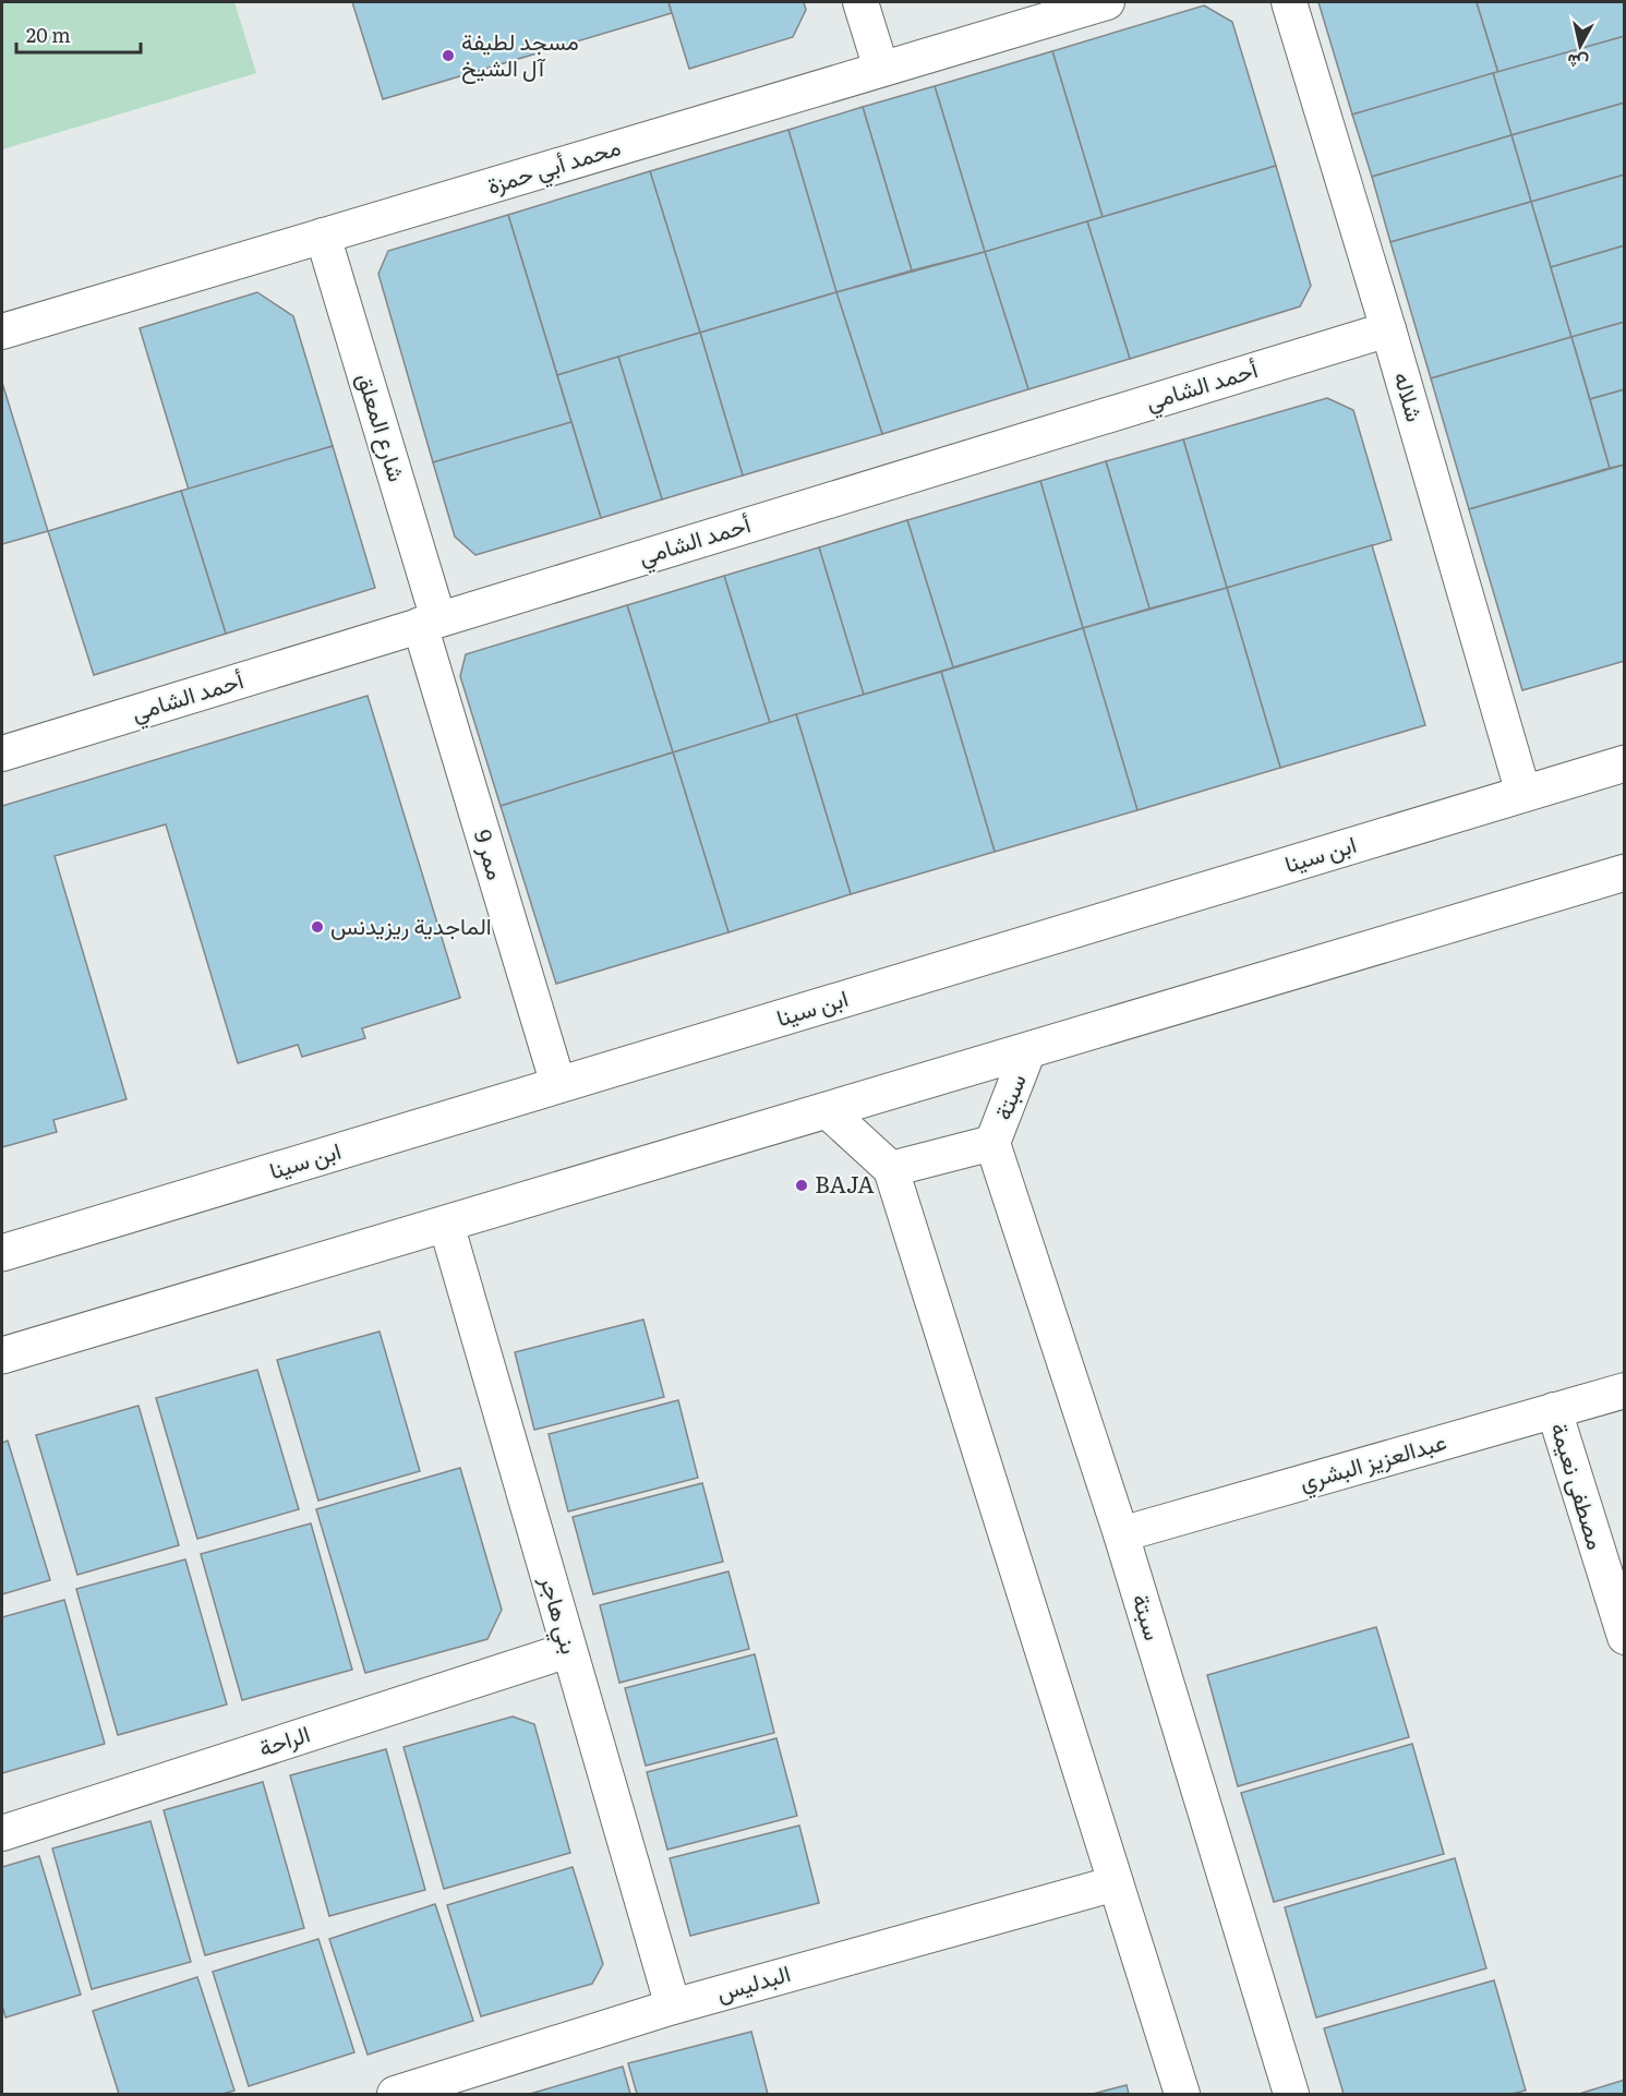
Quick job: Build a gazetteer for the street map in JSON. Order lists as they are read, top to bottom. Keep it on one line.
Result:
{"streets":{"street":["محمد أبي حمزة","أحمد الشامي","شلاله","شارع المعلق","ممر 9","ابن سينا","سبتة","عبدالعزيز البشري","مصطفى نعيمة","بني هاجر","الراحة","البدليس"]},"crossings":[["محمد أبي حمزة","شارع المعلق"],["أحمد الشامي","شلاله"],["أحمد الشامي","شارع المعلق"],["أحمد الشامي","ممر 9"],["شلاله","ابن سينا"],["شارع المعلق","ممر 9"],["ممر 9","ابن سينا"],["سبتة","عبدالعزيز البشري"],["عبدالعزيز البشري","مصطفى نعيمة"],["بني هاجر","الراحة"],["بني هاجر","البدليس"]],"places":["مسجد لطيفة آل الشيخ","الماجدية ريزيدنس","BAJA"],"scale_bar":"20 m","north":"bottom"}
